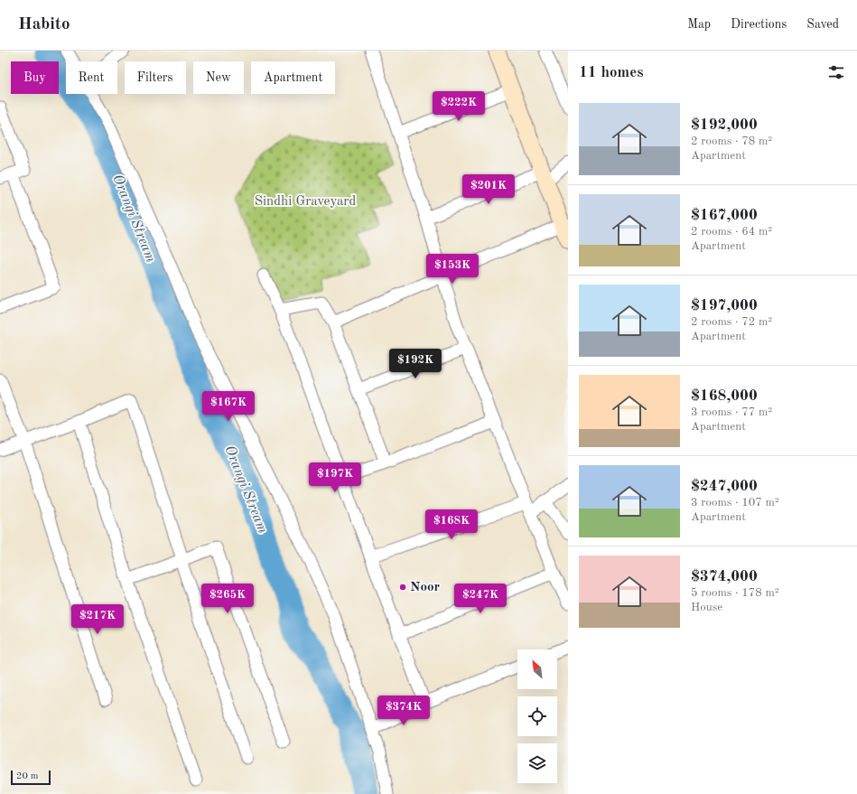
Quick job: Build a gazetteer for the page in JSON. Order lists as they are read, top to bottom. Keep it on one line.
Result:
{"water":["Orangi Stream"],"parks":["Sindhi Graveyard"],"places":["Noor"],"scale_bar":"20 m","north":"top left","page":{"header":"Habito","nav":["Map","Directions","Saved"],"heading":"11 homes","chip":["Buy","Rent","Filters","New","Apartment"],"price":["$222K","$201K","$153K","$192K","$167K","$197K","$168K","$265K","$247K","$217K","$374K"],"list":[{"name":"$192,000","note":"2 rooms · 78 m² · Apartment"},{"name":"$167,000","note":"2 rooms · 64 m² · Apartment"},{"name":"$197,000","note":"2 rooms · 72 m² · Apartment"},{"name":"$168,000","note":"3 rooms · 77 m² · Apartment"},{"name":"$247,000","note":"3 rooms · 107 m² · Apartment"},{"name":"$374,000","note":"5 rooms · 178 m² · House"}],"scale":"20 m"}}
